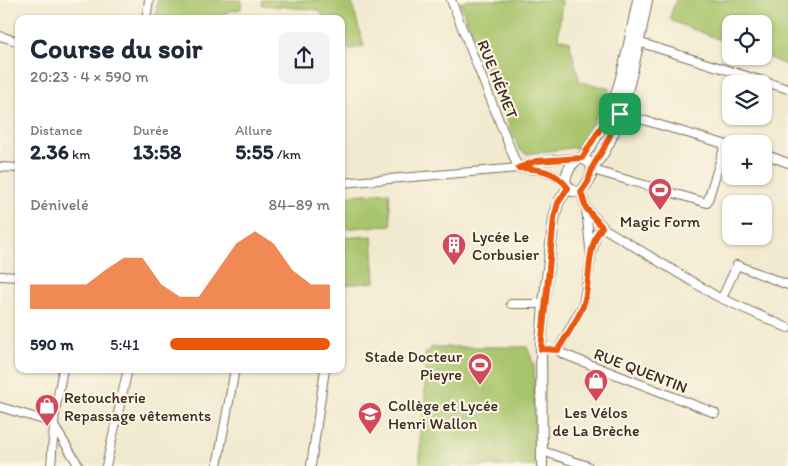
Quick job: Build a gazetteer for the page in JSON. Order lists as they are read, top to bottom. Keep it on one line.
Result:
{"streets":{"street":["RUE HÉMET","RUE QUENTIN"]},"places":{"sports":["Magic Form","Stade Docteur Pieyre"],"building":["Lycée Le Corbusier"],"shop":["Les Vélos de La Brèche","Retoucherie Repassage vêtements"],"school or university":["Collège et Lycée Henri Wallon"]},"page":{"map_buttons":["+","−"],"heading":["Course du soir","20:23 · 4 × 590 m"],"stats":[["Distance","2.36 km"],["Durée","13:58"],["Allure","5:55 /km"]],"chart":["Dénivelé","84–89 m"],"list":[{"name":"590 m","note":"5:41"}]}}
